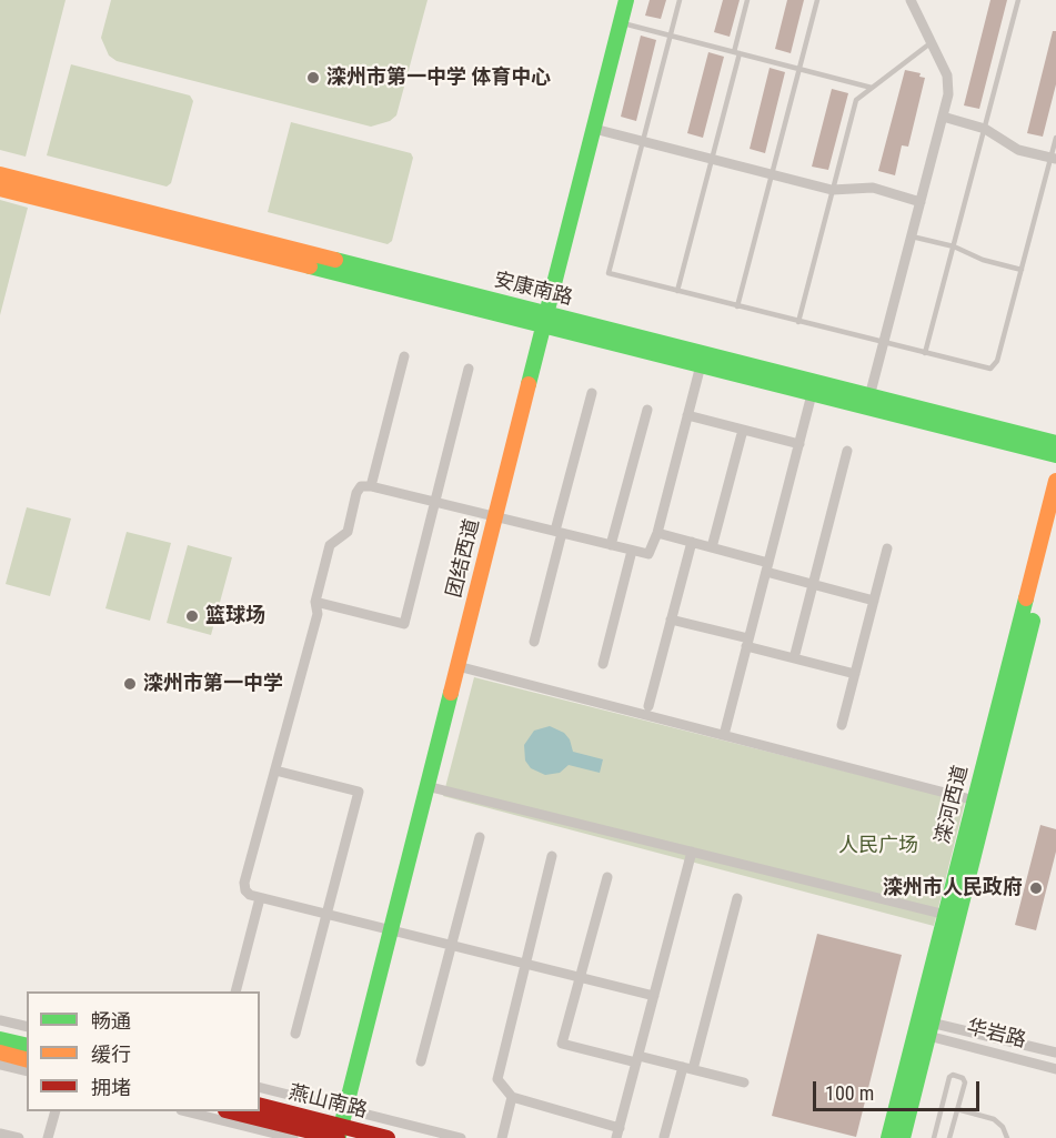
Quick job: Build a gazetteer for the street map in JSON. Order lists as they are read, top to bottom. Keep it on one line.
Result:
{"streets":{"main road":["安康南路","团结西道","滦河西道","燕山南路"],"street":["华岩路"]},"crossings":[["安康南路","团结西道"],["团结西道","燕山南路"],["滦河西道","华岩路"]],"parks":["人民广场"],"places":["滦州市第一中学 体育中心","篮球场","滦州市第一中学","滦州市人民政府"],"legend":["畅通","缓行","拥堵"],"scale_bar":"100 m"}
